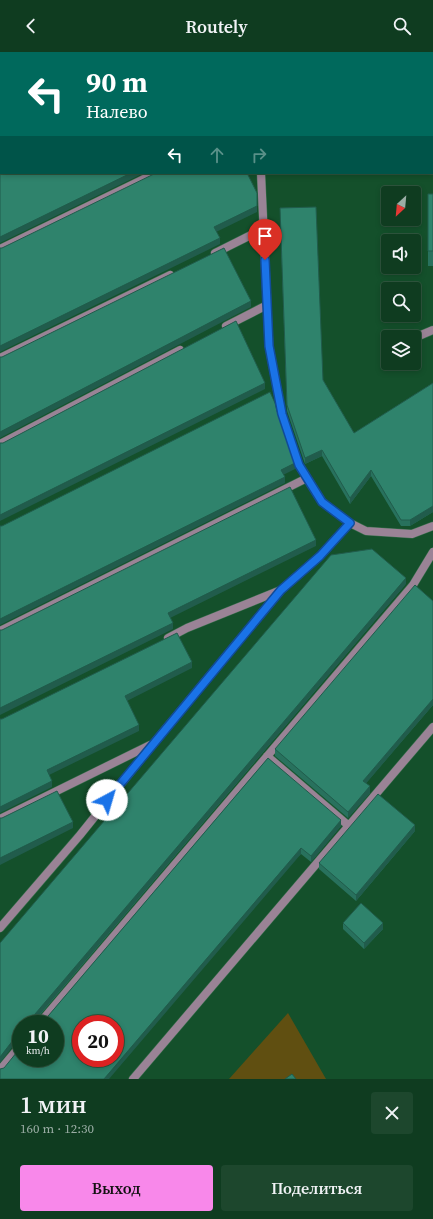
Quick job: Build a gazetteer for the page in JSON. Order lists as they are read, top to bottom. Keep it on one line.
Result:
{"north":"bottom left","page":{"header":"Routely","turn":["90 m","Налево"],"speed":"10 km/h","limit":"20","heading":["1 мин","160 m · 12:30"],"buttons":["Выход","Поделиться"]}}
